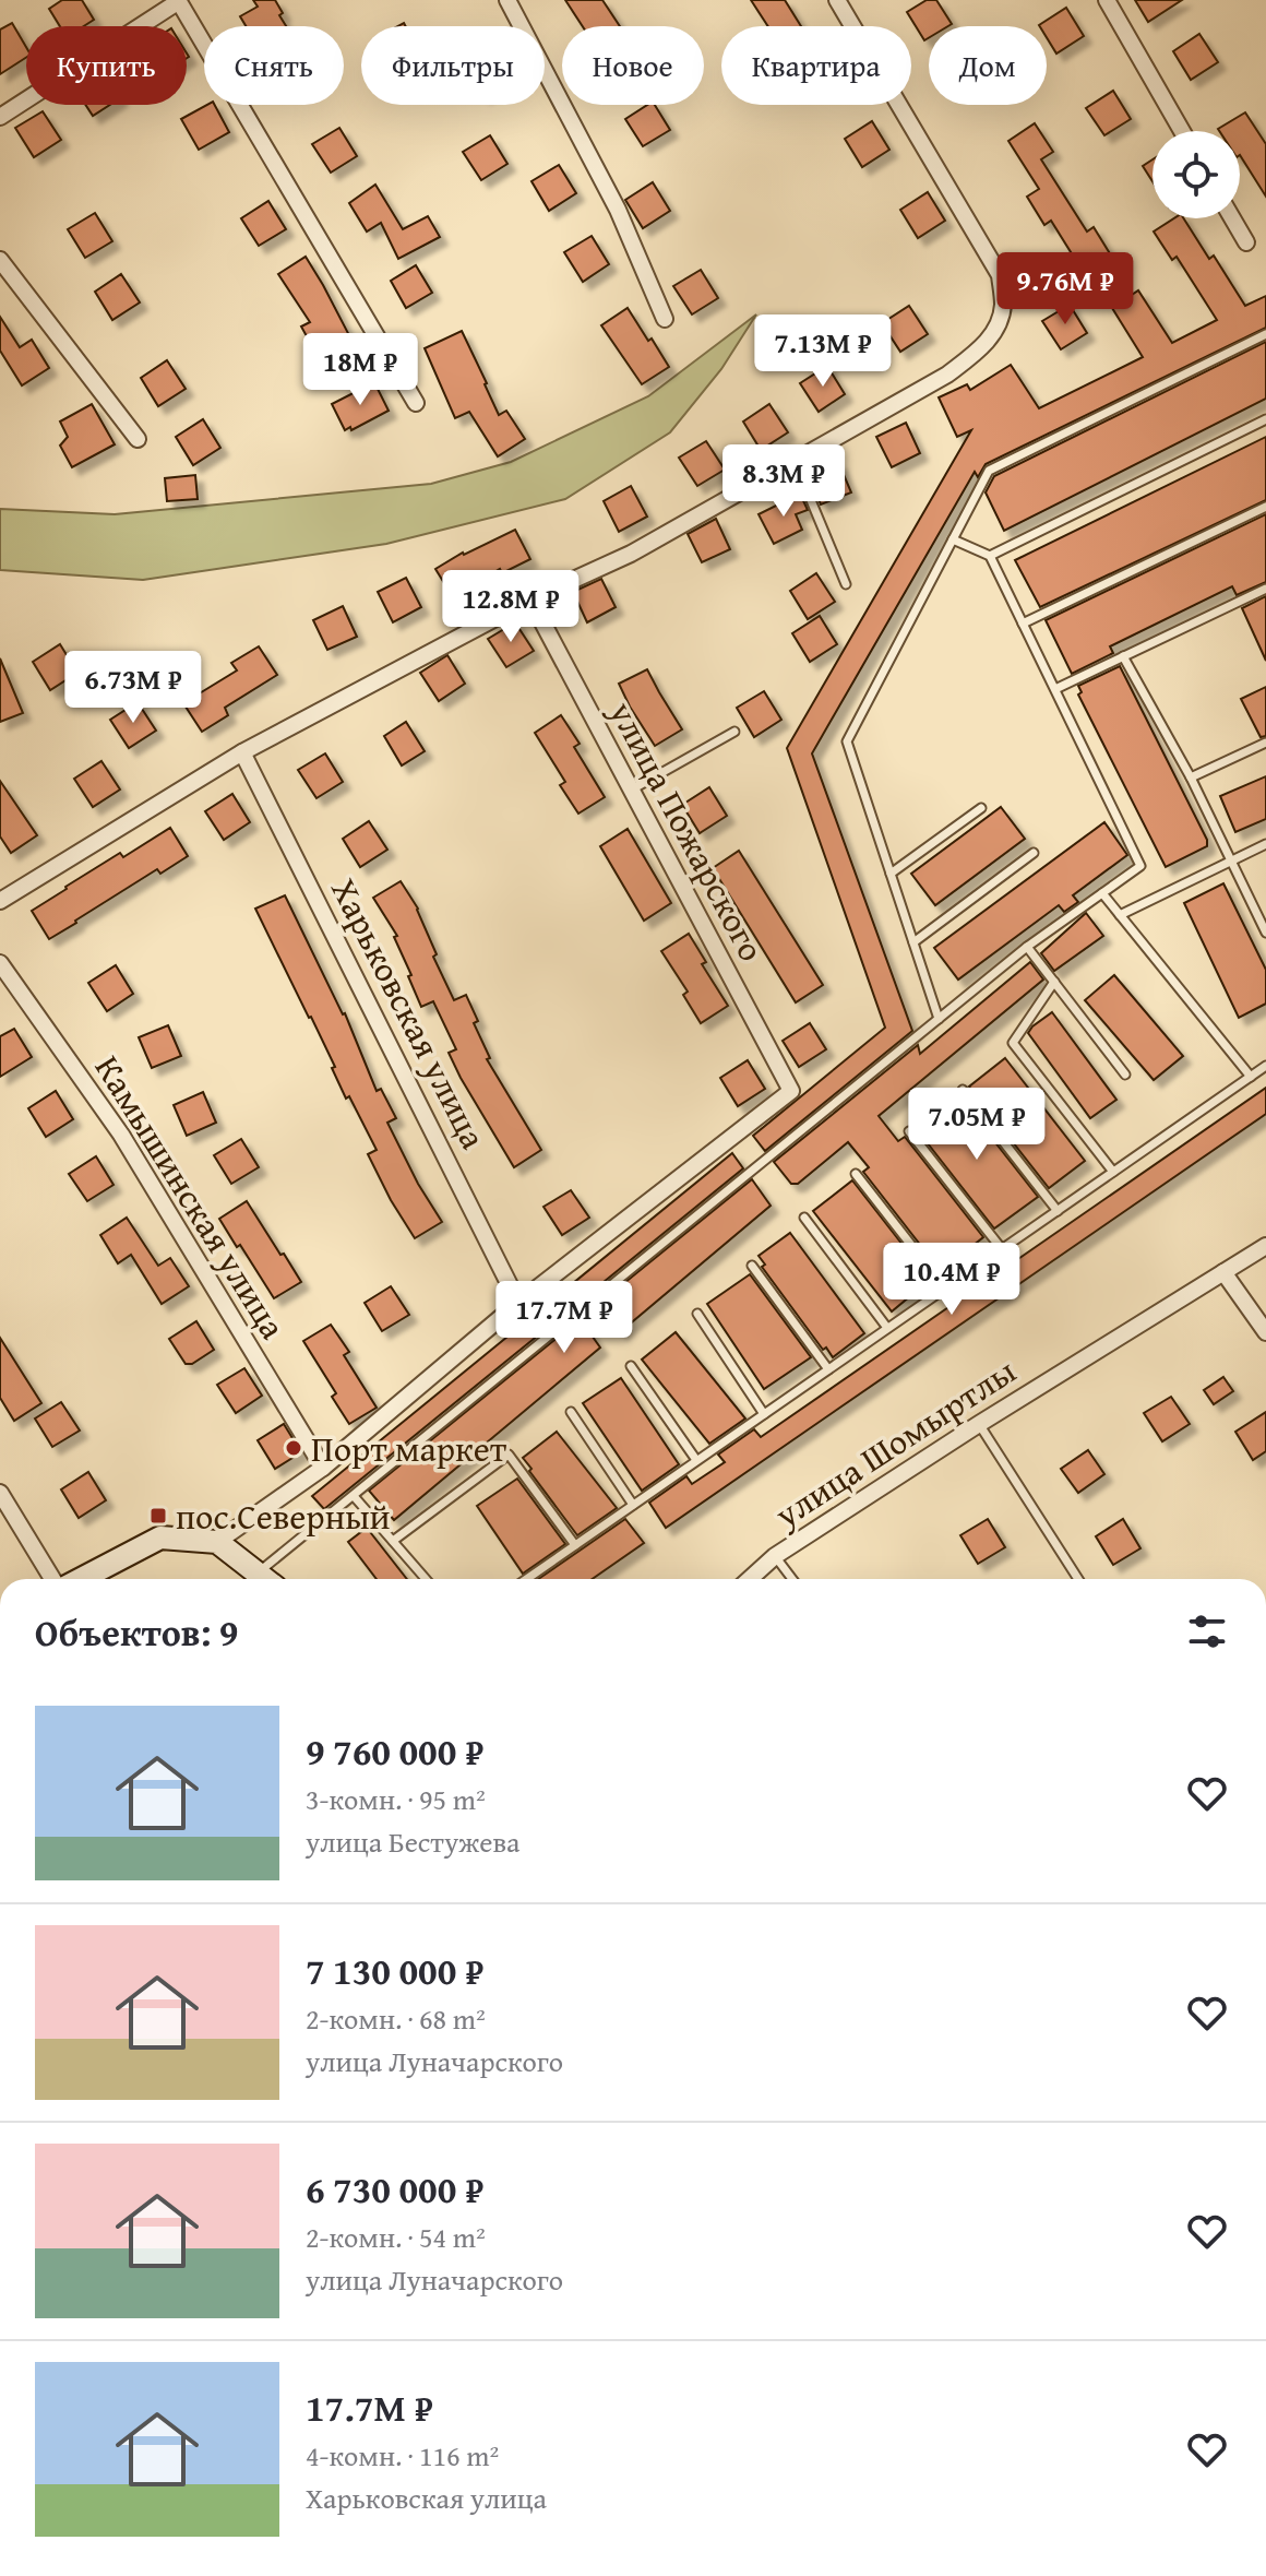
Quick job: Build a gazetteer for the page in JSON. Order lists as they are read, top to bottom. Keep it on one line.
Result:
{"streets":{"street":["улица Пожарского","Харьковская улица","Камышинская улица","улица Шомыртлы"]},"crossings":[["улица Пожарского","Харьковская улица"]],"places":{"other":["Порт маркет"],"transit":["пос.Северный"]},"page":{"chip":["Купить","Снять","Фильтры","Новое","Квартира","Дом"],"price":["9.76M ₽","7.13M ₽","18M ₽","8.3M ₽","12.8M ₽","6.73M ₽","7.05M ₽","10.4M ₽","17.7M ₽"],"heading":"Объектов: 9","list":[{"name":"9 760 000 ₽","note":"3-комн. · 95 m² · улица Бестужева"},{"name":"7 130 000 ₽","note":"2-комн. · 68 m² · улица Луначарского"},{"name":"6 730 000 ₽","note":"2-комн. · 54 m² · улица Луначарского"},{"name":"17.7M ₽","note":"4-комн. · 116 m² · Харьковская улица"}]}}
